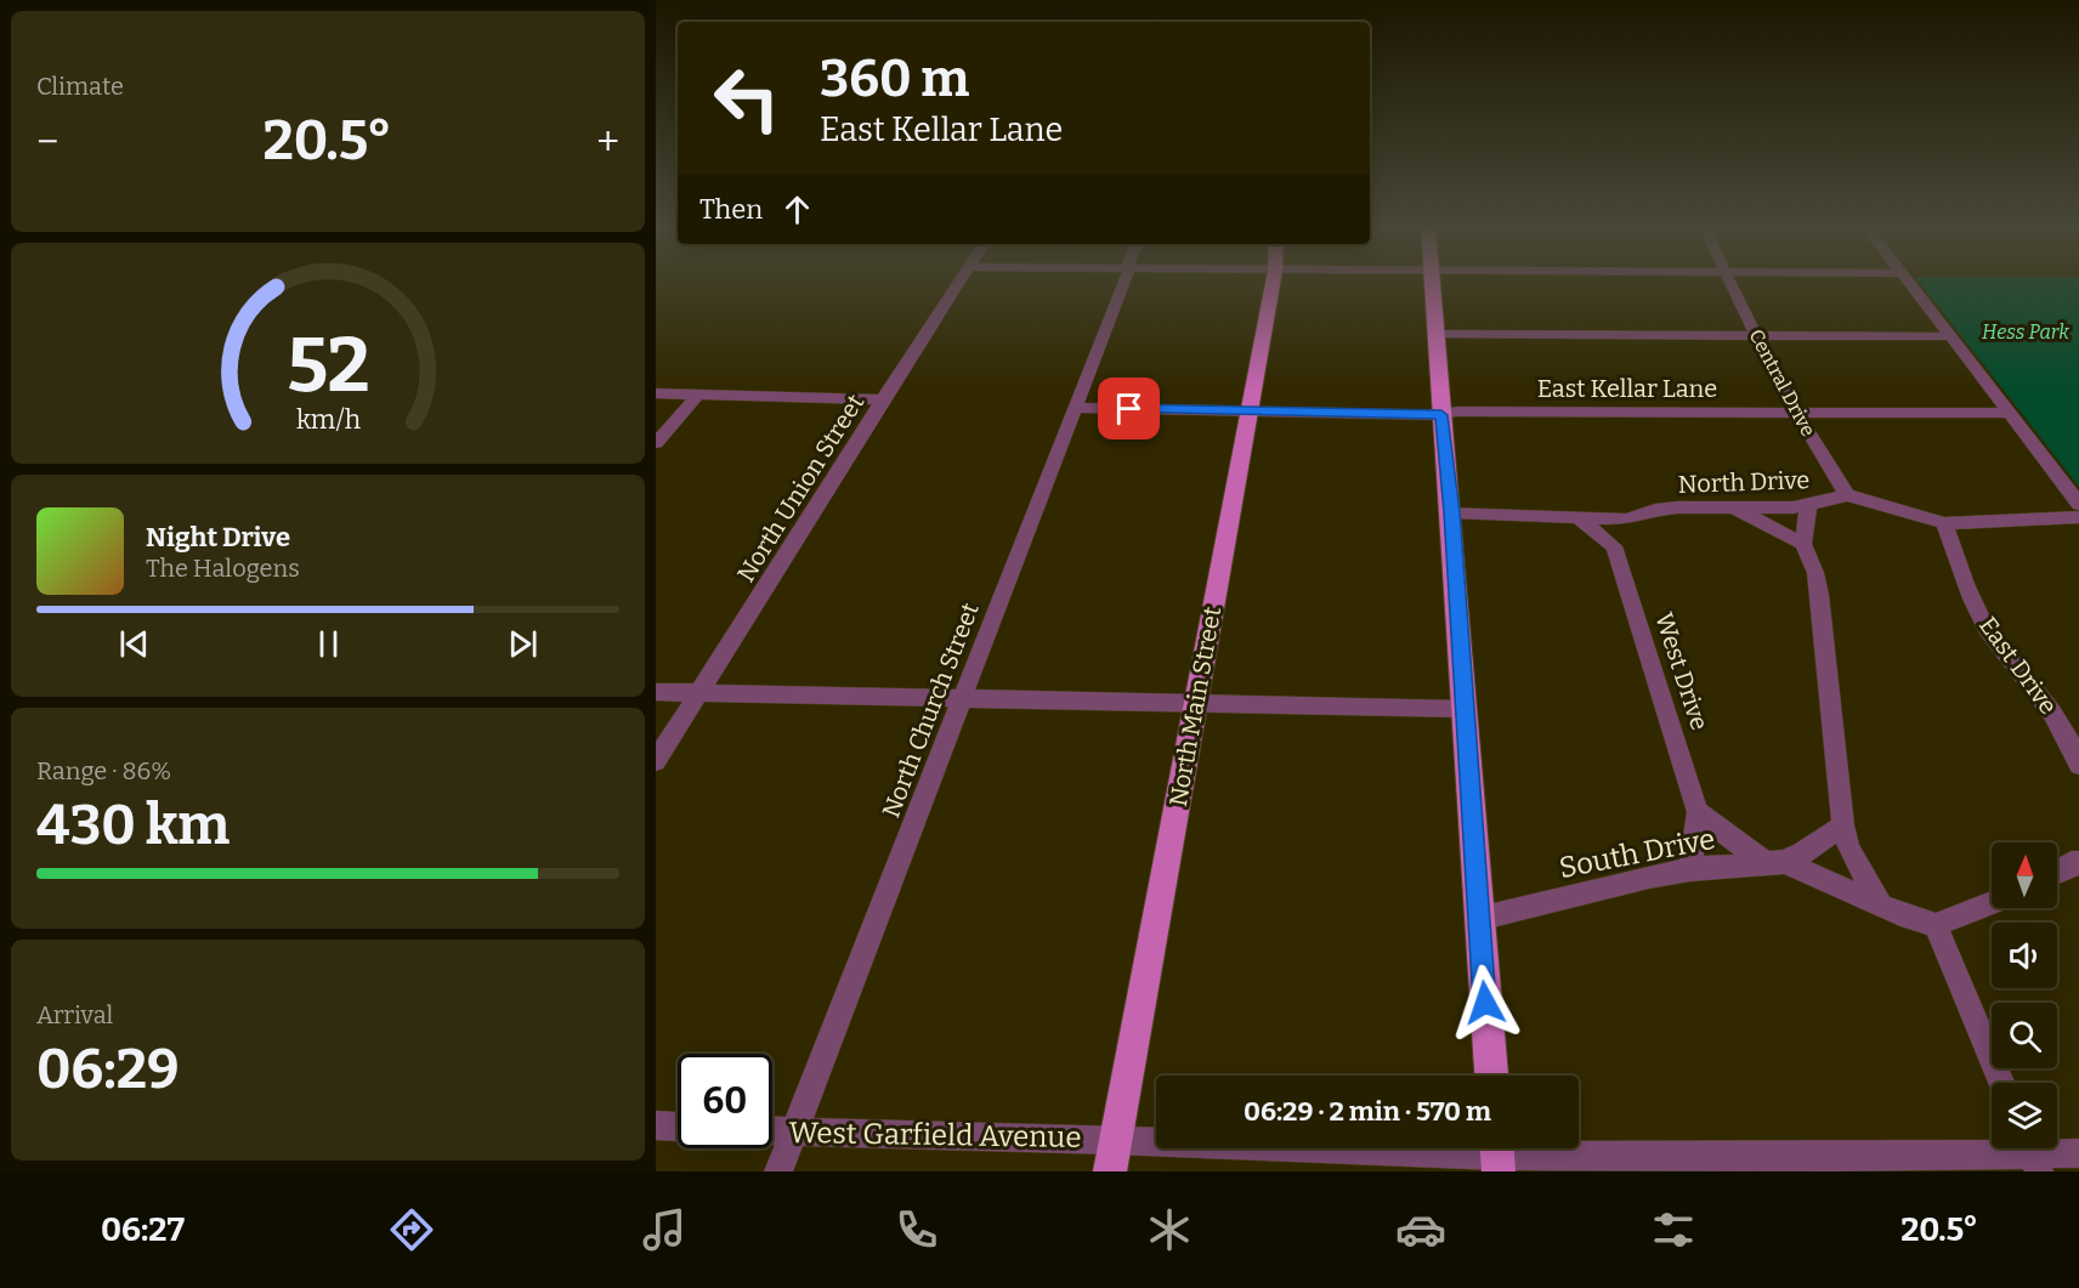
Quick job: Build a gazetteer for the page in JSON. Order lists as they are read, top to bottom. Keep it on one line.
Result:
{"streets":{"main road":["North Main Street"],"street":["Central Drive","East Kellar Lane","North Drive","North Union Street","East Drive","West Drive","North Church Street","South Drive","West Garfield Avenue"]},"crossings":[["Central Drive","East Kellar Lane"],["Central Drive","North Drive"],["East Kellar Lane","North Main Street"],["East Kellar Lane","North Church Street"],["West Drive","South Drive"],["North Main Street","West Garfield Avenue"],["North Church Street","West Garfield Avenue"]],"parks":["Hess Park"],"north":"top","page":{"tile":["Climate",["Range · 86%","430 km"],["Arrival","06:29"]],"turn":["360 m","East Kellar Lane"],"heat":["−","20.5°","+"],"then":"Then","song":["Night Drive","The Halogens"],"limit":"60","trip":"06:29 · 2 min · 570 m","tabs":["06:27","20.5°"],"gauge":["52","km/h"]}}
